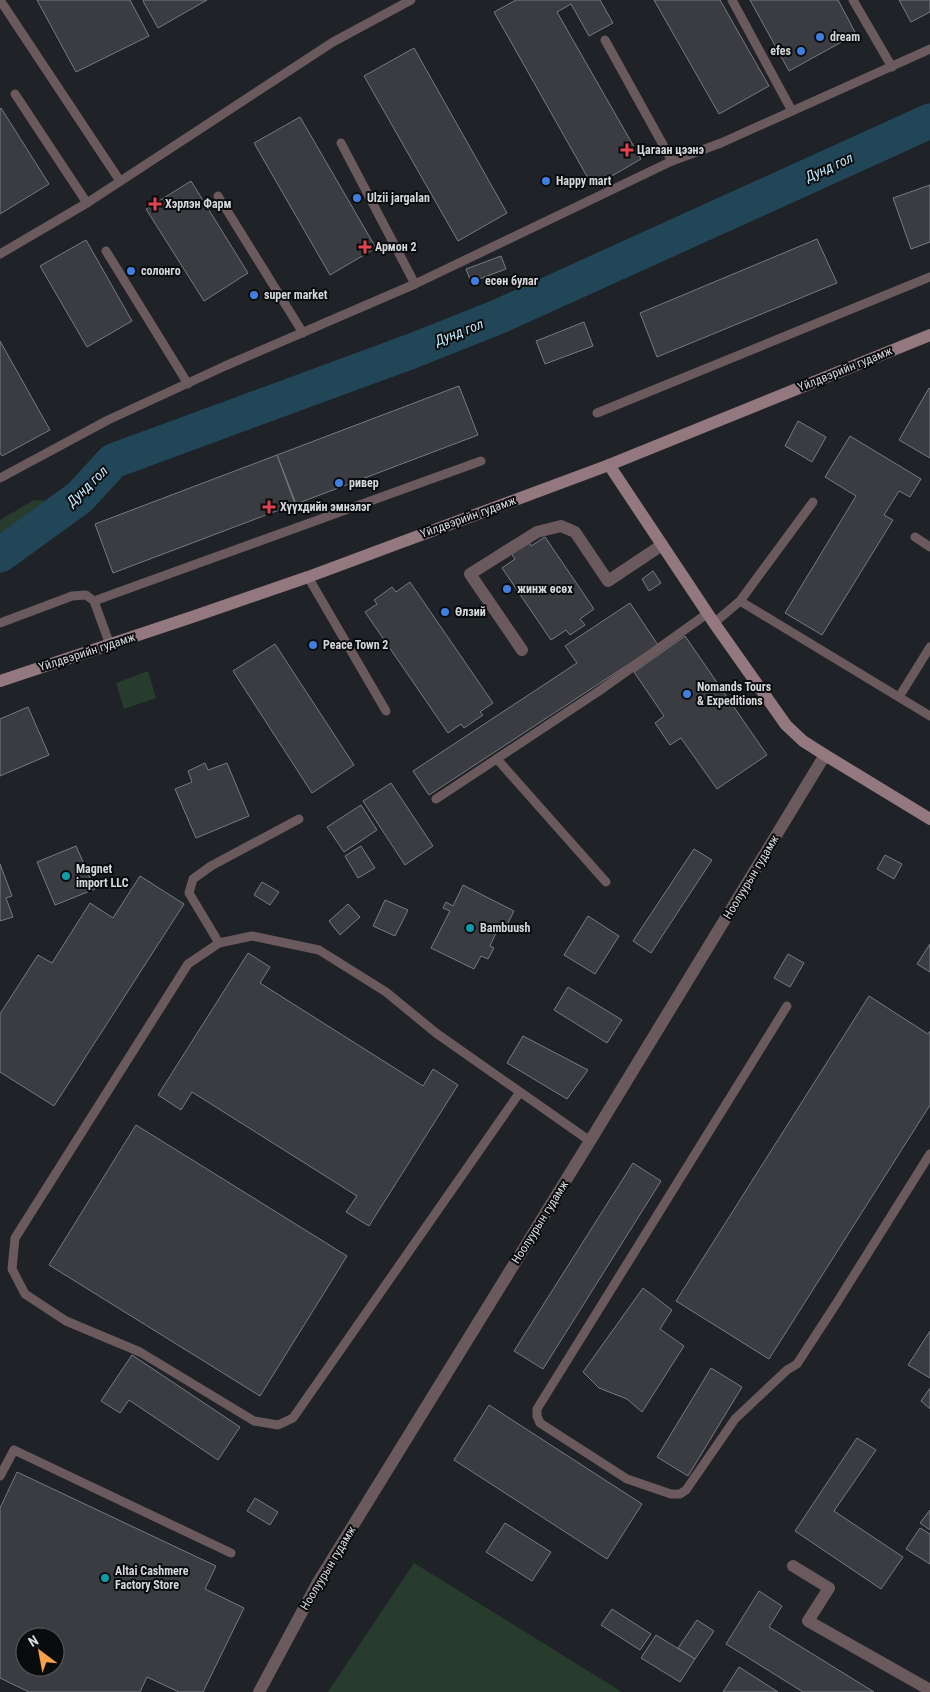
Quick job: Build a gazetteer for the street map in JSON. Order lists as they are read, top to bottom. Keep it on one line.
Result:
{"streets":{"main road":["Yйлдвэрийн гудамж"],"street":["Ноолуурын гудамж"]},"water":["Дунд гол"],"places":{"other":["dream","efes","Happy mart","Ulzii jargalan","солонго","есөн булаг","super market","ривер","жинж өсөх","Өлзий","Peace Town 2","Nomands Tours & Expeditions","Magnet import LLC","Bambuush","Altai Cashmere Factory Store"],"health":["Цагаан цээнэ","Хэрлэн Фарм","Армон 2","Хүүхдийн эмнэлэг"]},"north":"top left"}
